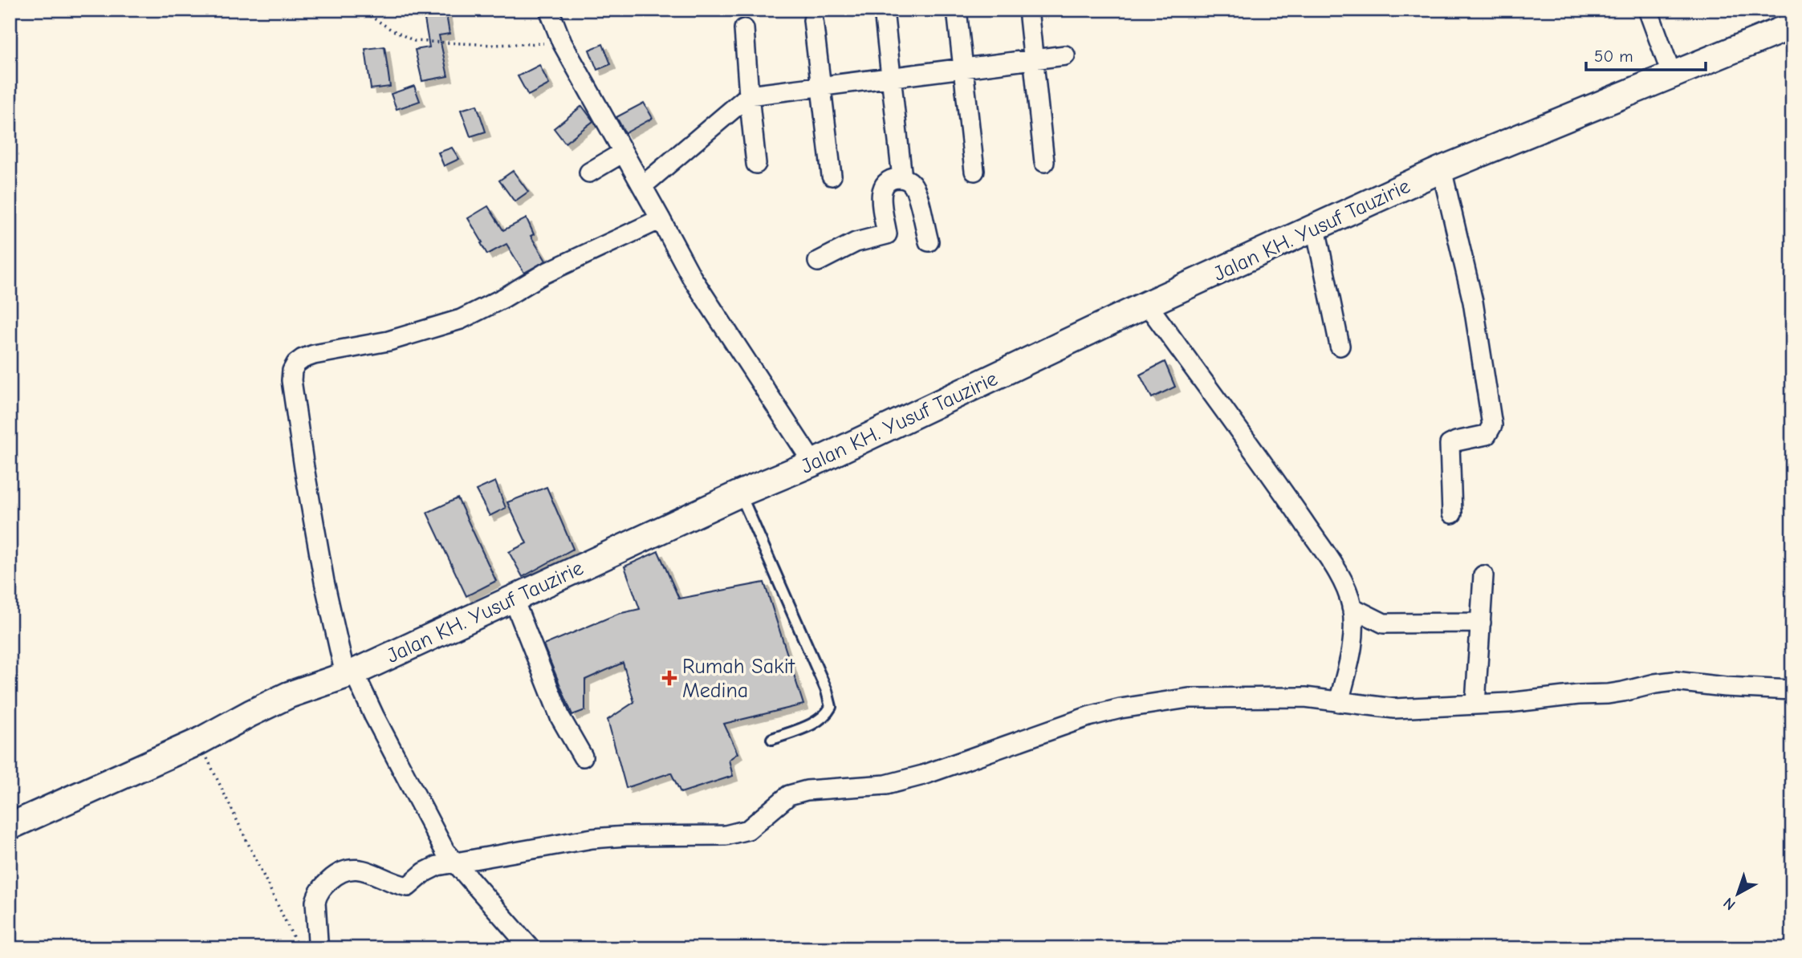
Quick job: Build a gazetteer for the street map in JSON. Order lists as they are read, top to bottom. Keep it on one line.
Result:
{"streets":{"main road":["Jalan KH. Yusuf Tauzirie"]},"places":{"health":["Rumah Sakit Medina"]},"scale_bar":"50 m","north":"bottom left"}
